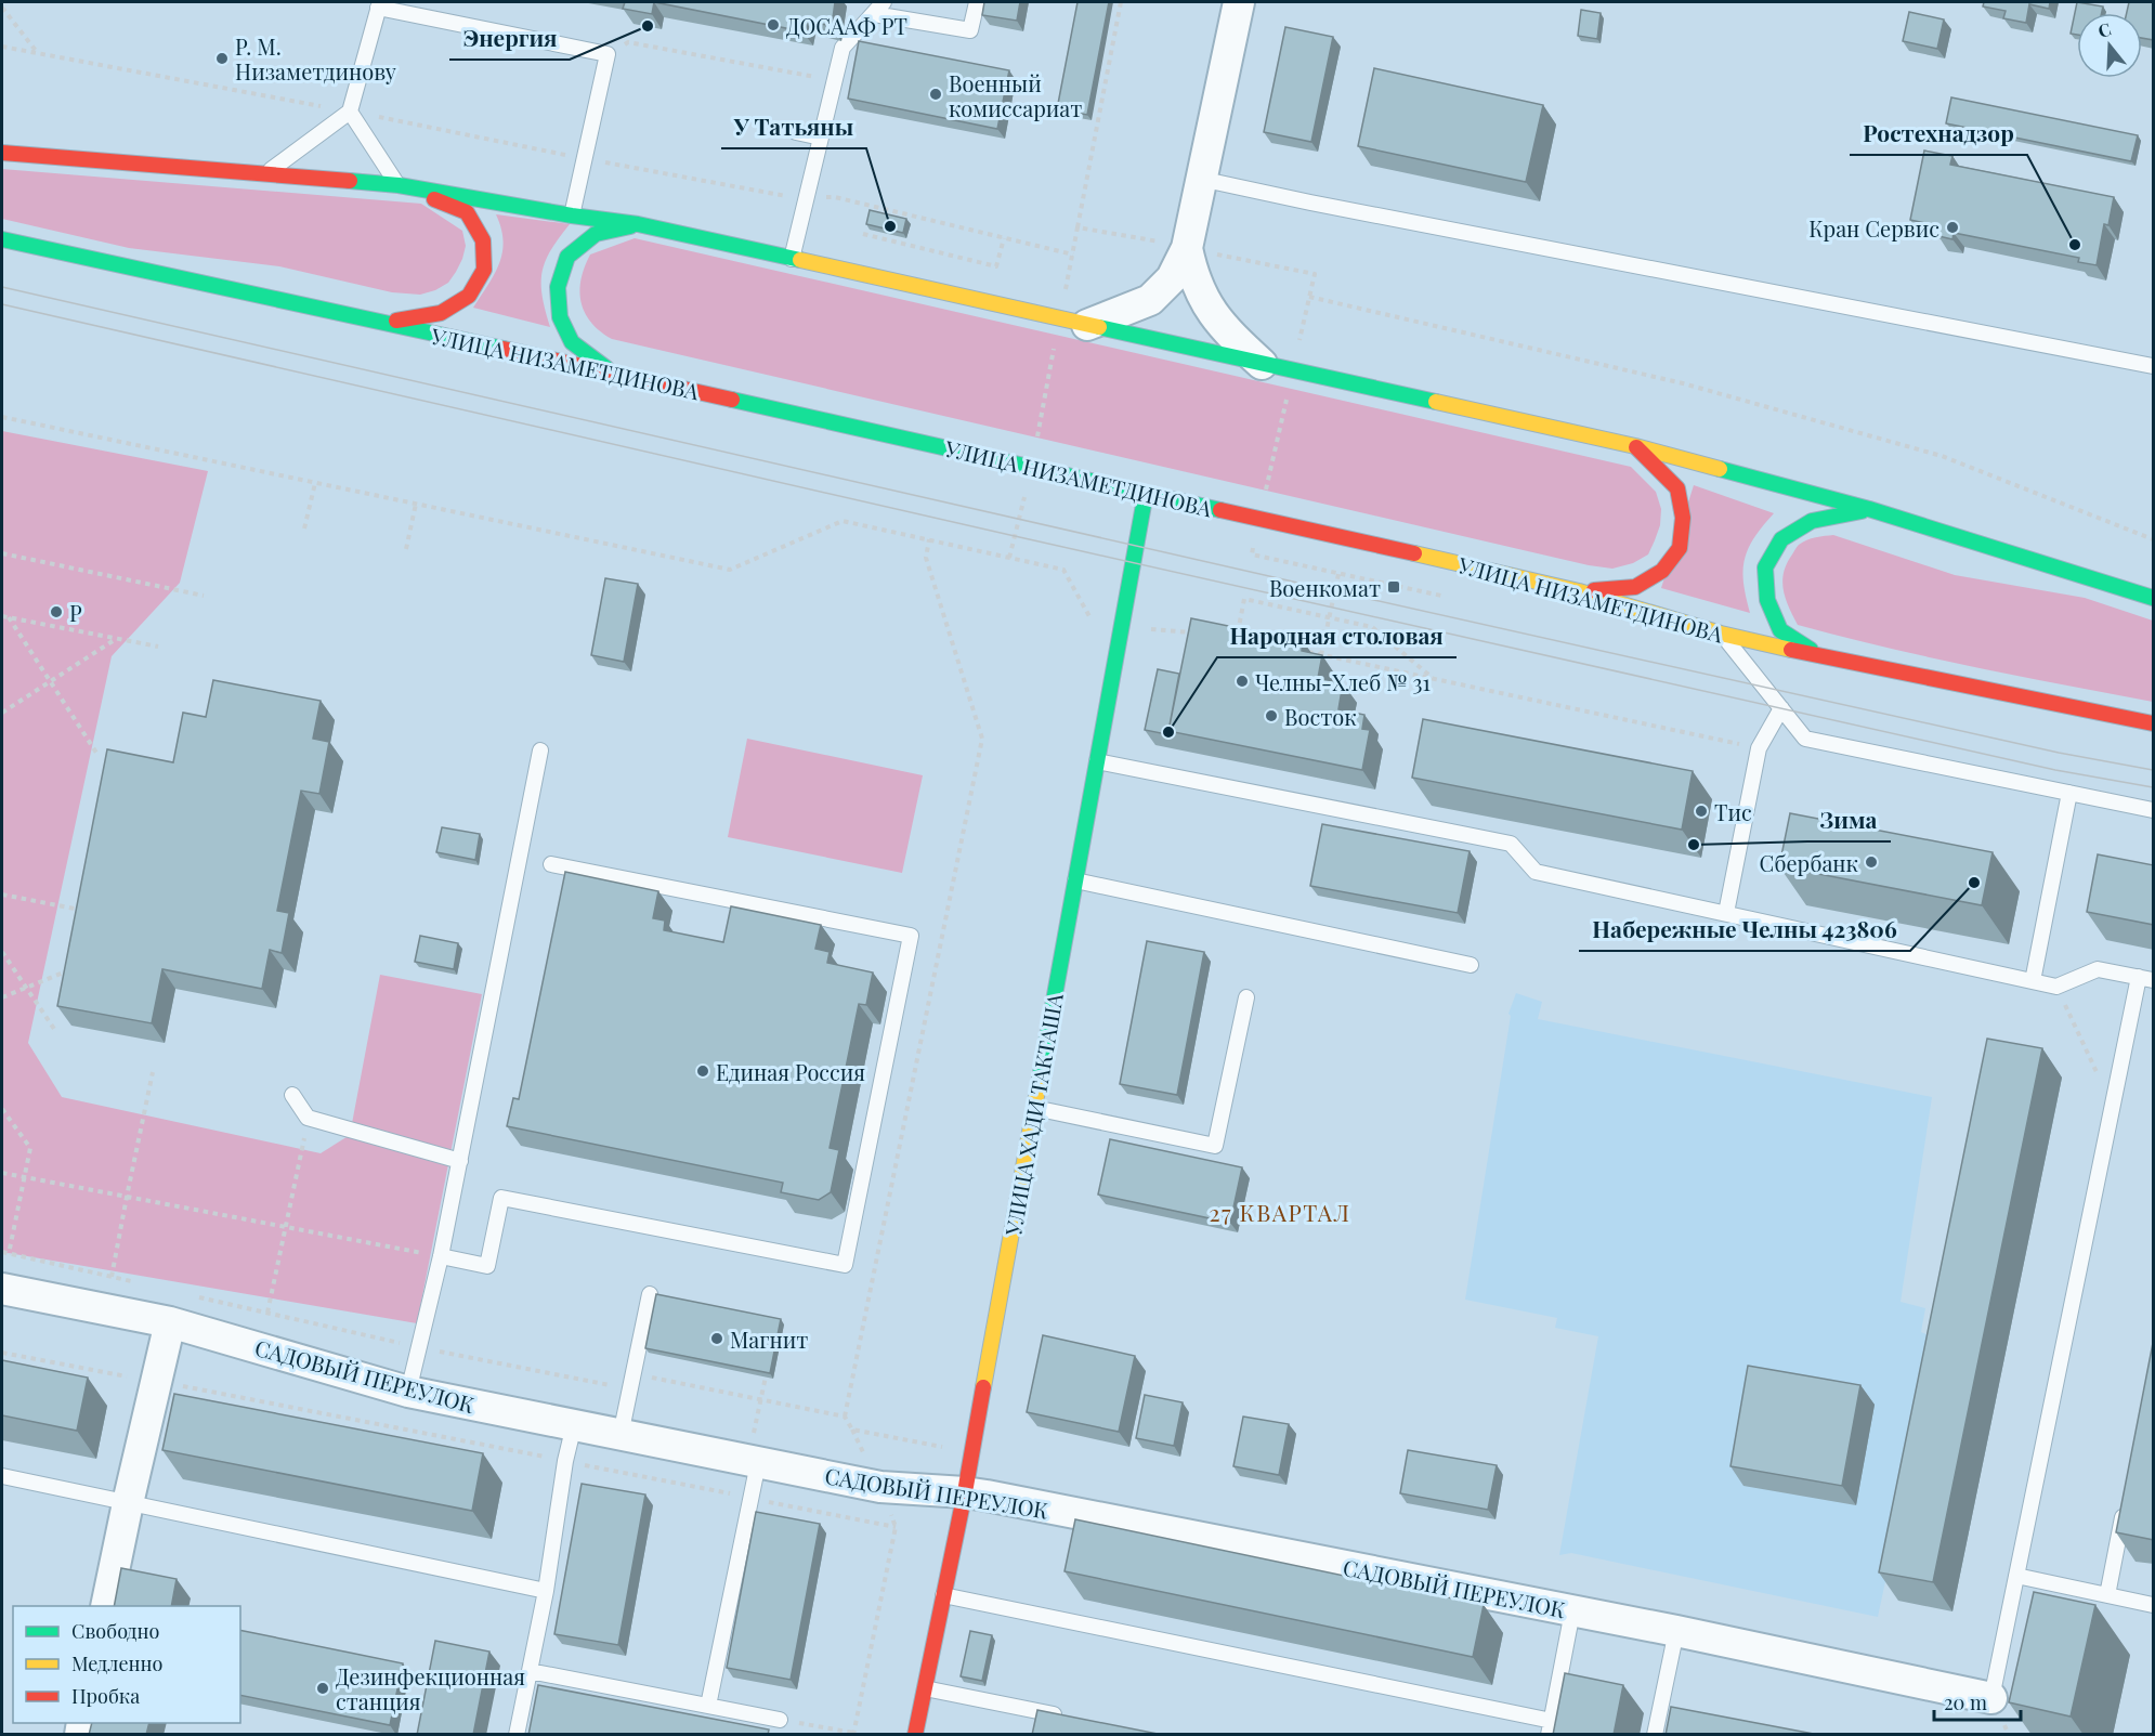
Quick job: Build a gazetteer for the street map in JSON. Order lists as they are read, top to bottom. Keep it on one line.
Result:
{"streets":{"main road":["УЛИЦА НИЗАМЕТДИНОВА","УЛИЦА ХАДИ ТАКТАША"],"street":["САДОВЫЙ ПЕРЕУЛОК"]},"crossings":[["УЛИЦА НИЗАМЕТДИНОВА","УЛИЦА ХАДИ ТАКТАША"],["УЛИЦА ХАДИ ТАКТАША","САДОВЫЙ ПЕРЕУЛОК"]],"districts":["27 КВАРТАЛ"],"places":{"other":["ДОСААФ РТ","Энергия","Р. М. Низаметдинову","Военный комиссариат","У Татьяны","Кран Сервис","Ростехнадзор","Р","Челны-Хлеб № 31","Восток","Народная столовая","Тис","Зима","Сбербанк","Набережные Челны 423806","Единая Россия","Магнит","Дезинфекционная станция"],"transit":["Военкомат"]},"legend":["Свободно","Медленно","Пробка"],"scale_bar":"20 m","north":"top"}
